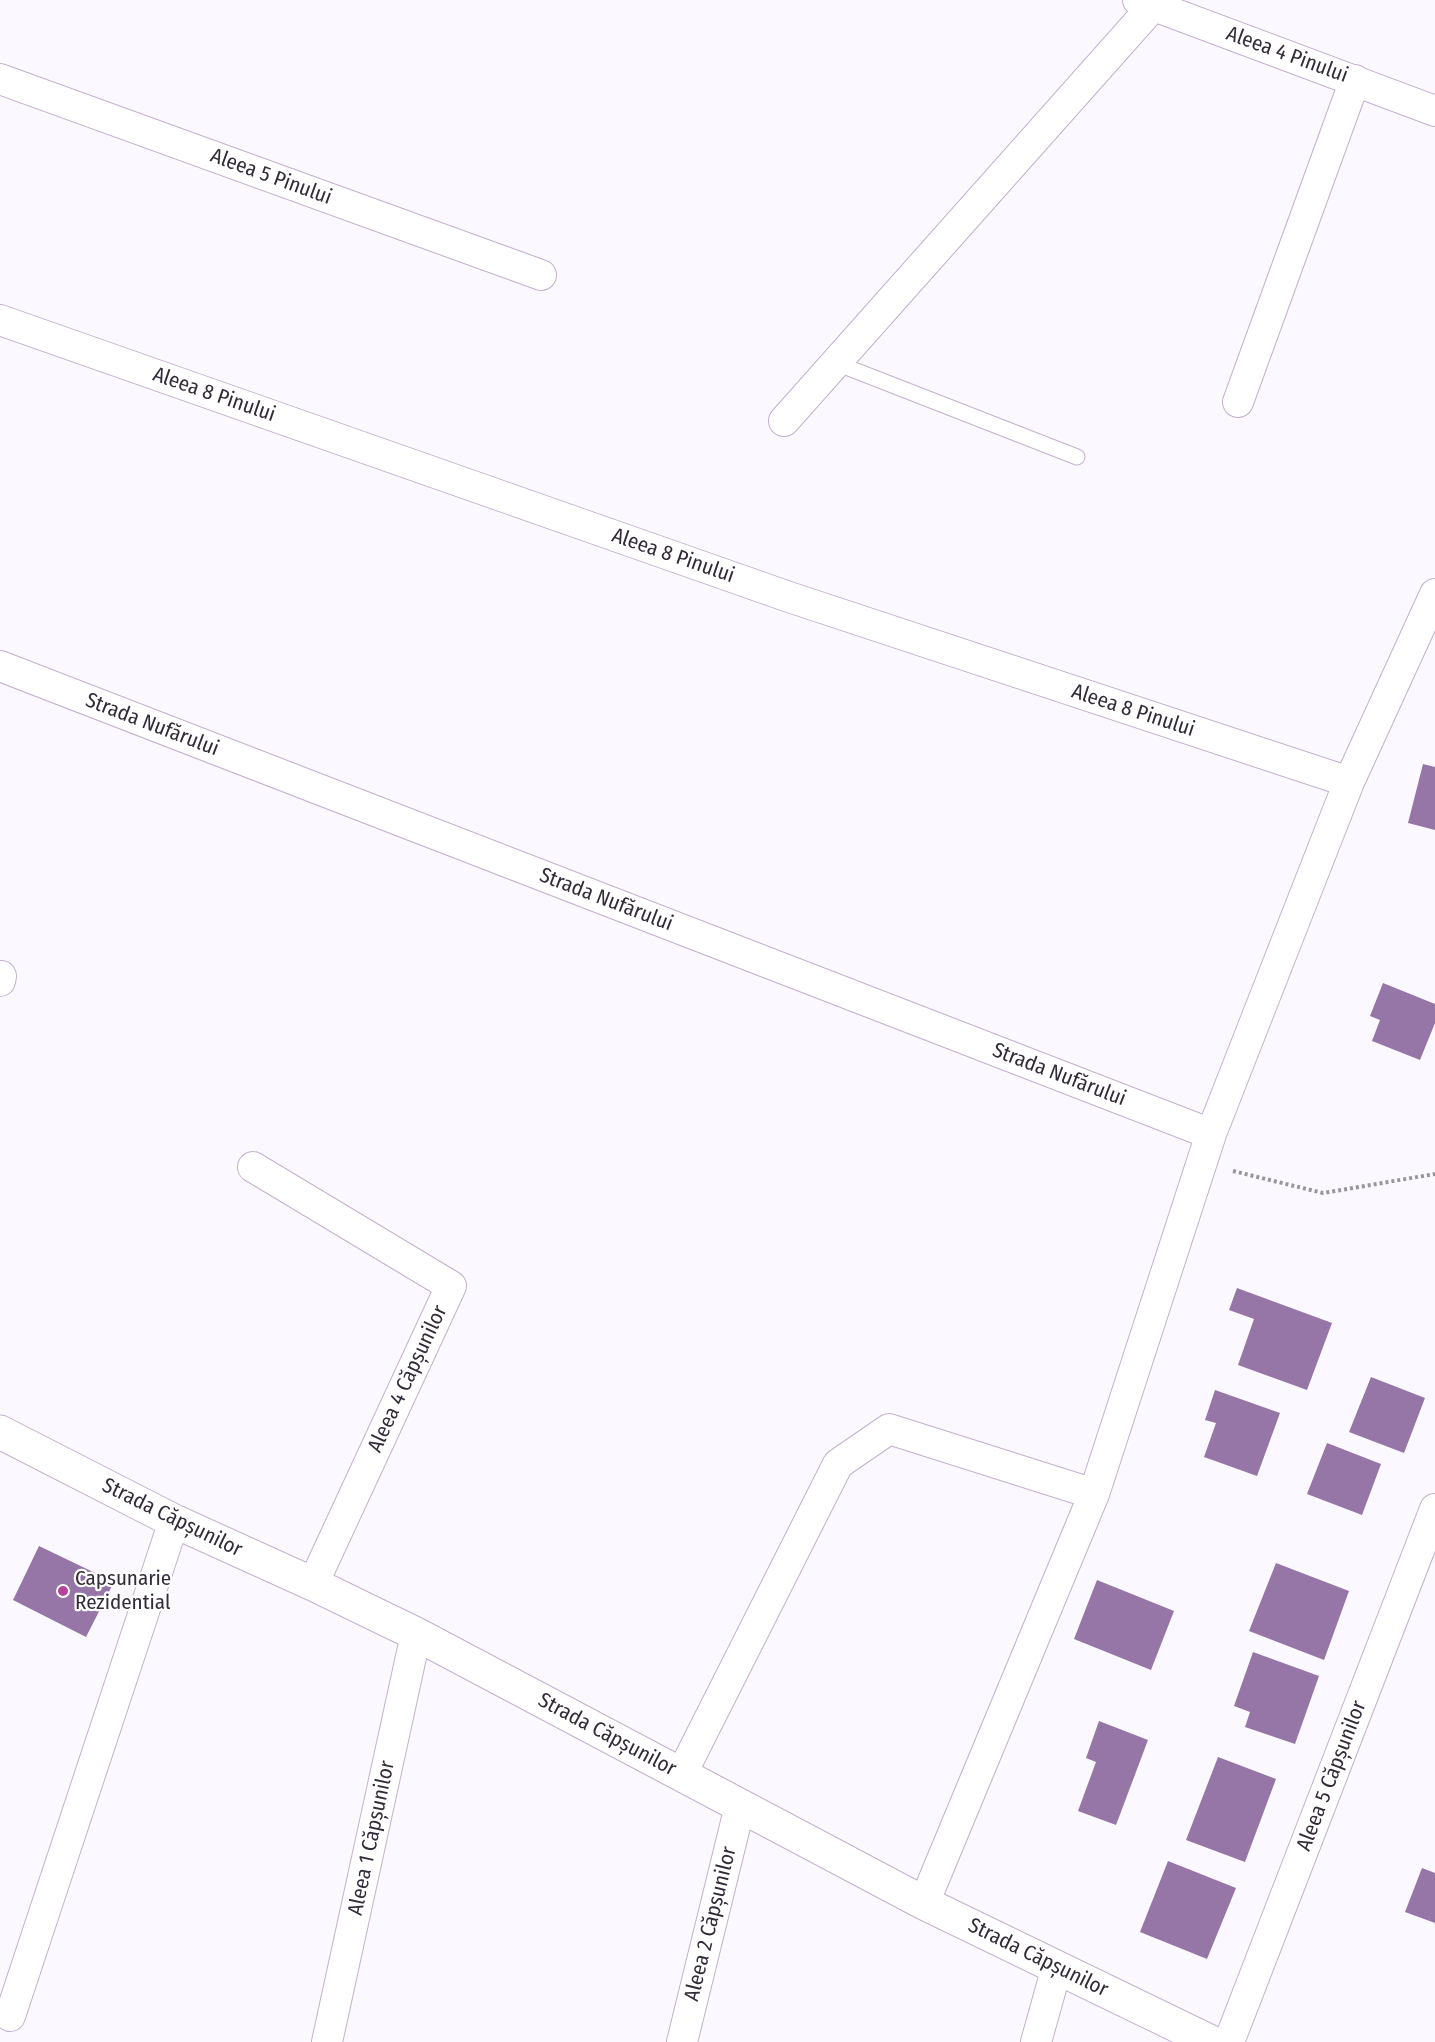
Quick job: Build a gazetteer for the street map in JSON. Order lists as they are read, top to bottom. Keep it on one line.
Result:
{"streets":{"street":["Aleea 4 Pinului","Aleea 5 Pinului","Aleea 8 Pinului","Strada Nufărului","Aleea 4 Căpșunilor","Strada Căpșunilor","Aleea 5 Căpșunilor","Aleea 1 Căpșunilor","Aleea 2 Căpșunilor"]},"crossings":[["Aleea 4 Căpșunilor","Strada Căpșunilor"],["Strada Căpșunilor","Aleea 1 Căpșunilor"],["Strada Căpșunilor","Aleea 2 Căpșunilor"]],"places":["Capsunarie Rezidential"]}
